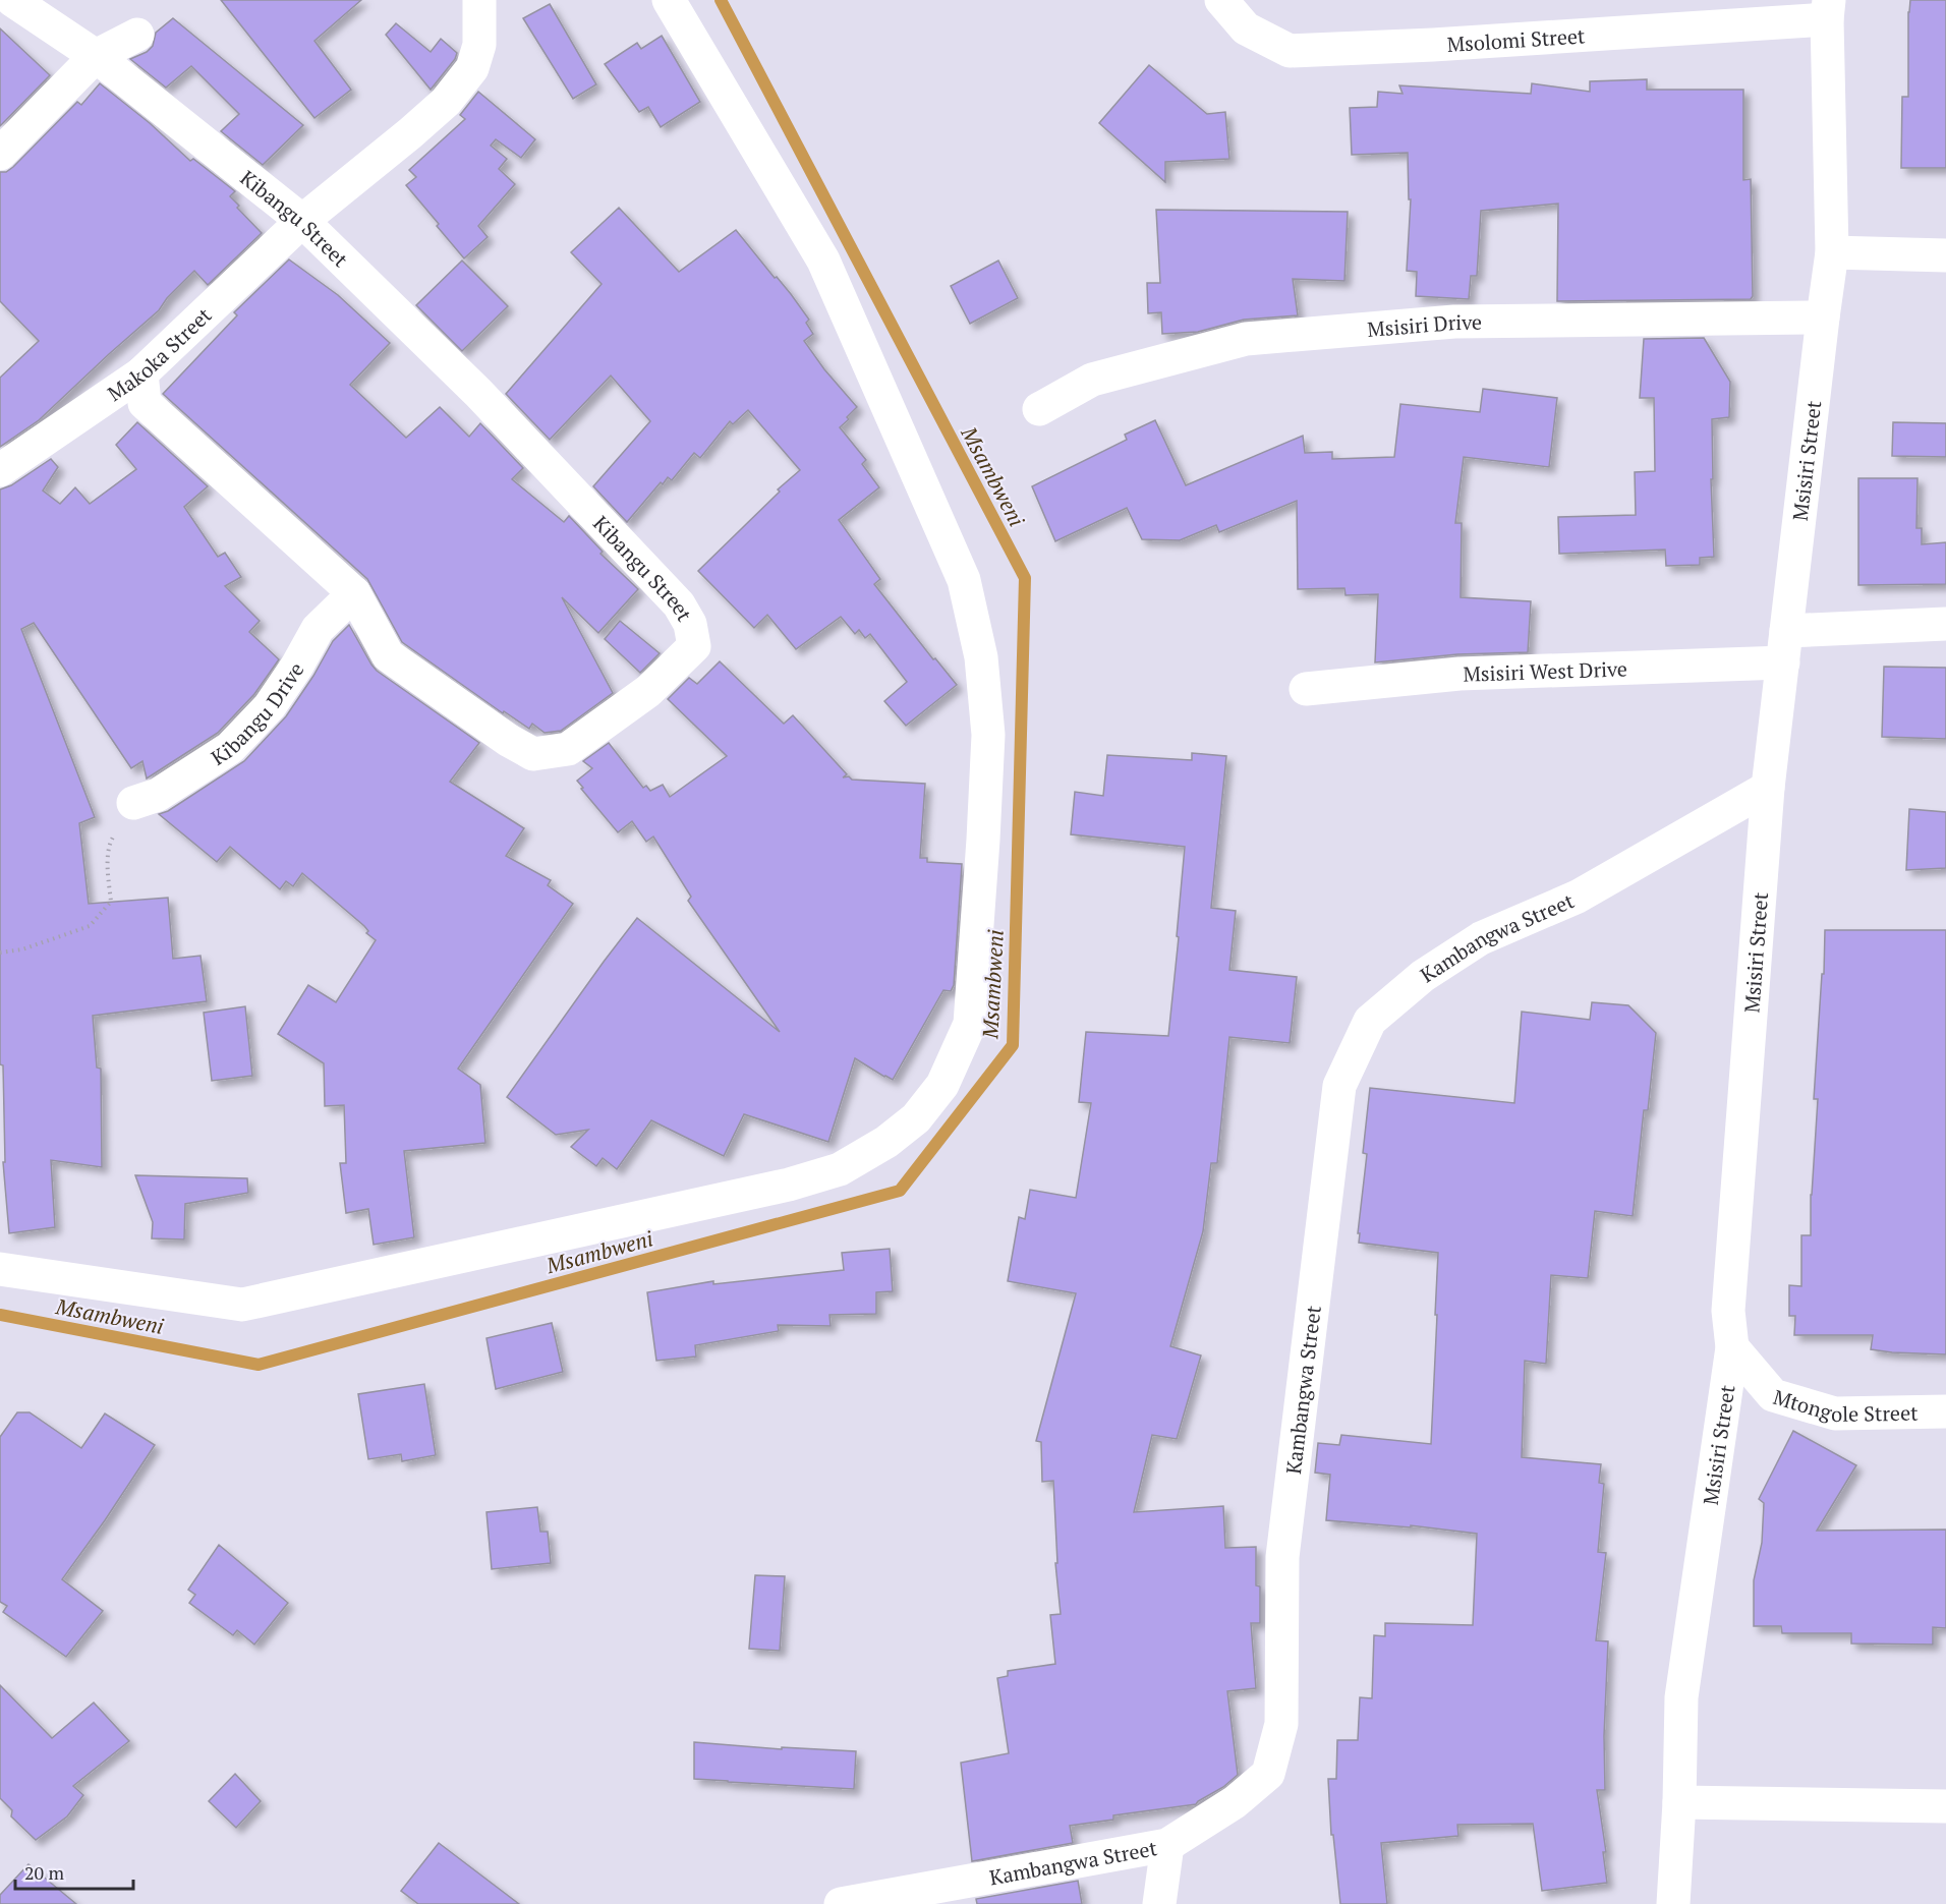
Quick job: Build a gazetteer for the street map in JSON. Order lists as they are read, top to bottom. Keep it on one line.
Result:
{"streets":{"street":["Msolomi Street","Kibangu Street","Msisiri Drive","Makoka Street","Msisiri Street","Msisiri West Drive","Kibangu Drive","Kambangwa Street","Mtongole Street"]},"crossings":[["Msolomi Street","Msisiri Street"],["Kibangu Street","Makoka Street"],["Kibangu Street","Kibangu Drive"],["Msisiri Drive","Msisiri Street"],["Msisiri Street","Msisiri West Drive"],["Msisiri Street","Kambangwa Street"],["Msisiri Street","Mtongole Street"]],"water":["Msambweni"],"scale_bar":"20 m"}
